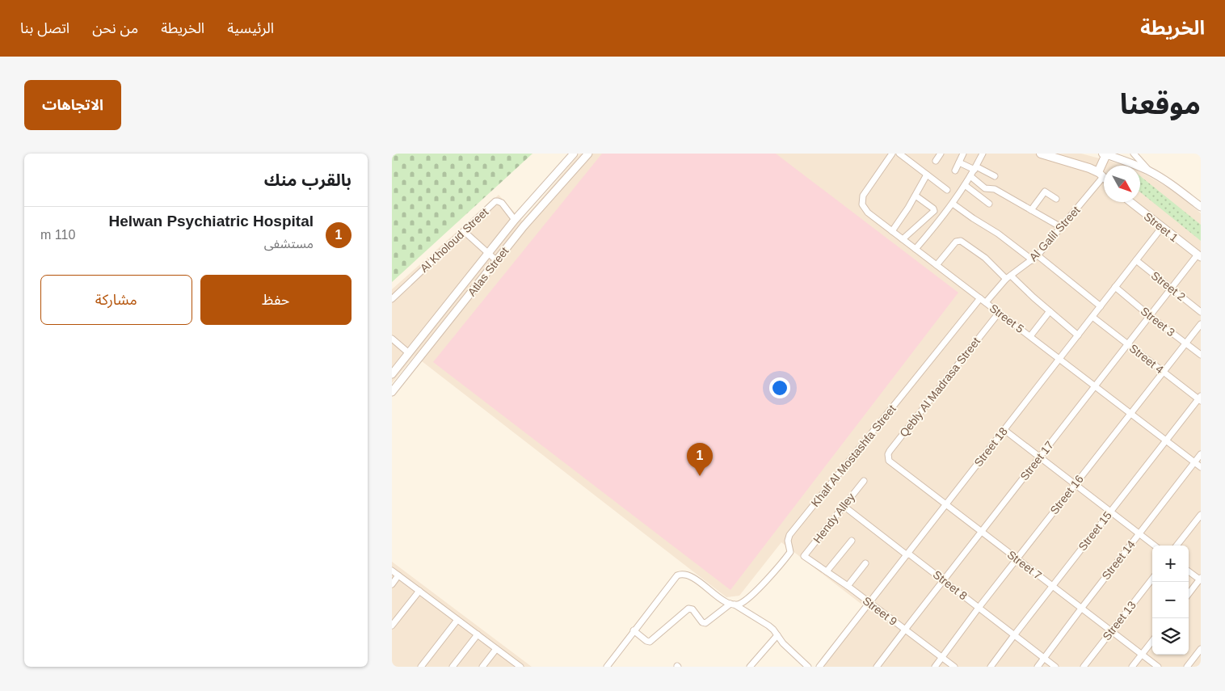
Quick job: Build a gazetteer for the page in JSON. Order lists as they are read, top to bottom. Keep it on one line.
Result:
{"streets":{"street":["Street 1","Al Galil Street","Al Kholoud Street","Atlas Street","Street 2","Street 5","Street 3","Street 4","Qebly Al Madrasa Street","Street 18","Khalf Al Mostashfa Street","Street 17","Street 16","Hendy Alley","Street 15","Street 14","Street 7","Street 8","Street 9","Street 13"]},"crossings":[["Street 1","Street 18"],["Street 1","Street 17"],["Al Galil Street","Street 5"],["Al Kholoud Street","Atlas Street"],["Street 2","Street 18"],["Street 2","Street 17"],["Street 5","Qebly Al Madrasa Street"],["Street 5","Street 18"],["Street 5","Khalf Al Mostashfa Street"],["Street 5","Street 17"],["Street 5","Street 16"],["Street 5","Street 15"],["Street 5","Street 14"],["Street 3","Street 18"],["Street 3","Street 17"],["Street 3","Street 16"],["Street 4","Street 18"],["Street 4","Street 17"],["Street 4","Street 16"],["Street 4","Street 15"],["Qebly Al Madrasa Street","Street 7"],["Street 18","Street 7"],["Street 18","Street 8"],["Street 18","Street 9"],["Street 17","Street 7"],["Street 17","Street 8"],["Street 17","Street 9"],["Street 16","Street 7"],["Street 16","Street 8"],["Street 16","Street 9"],["Hendy Alley","Street 8"],["Hendy Alley","Street 9"],["Street 15","Street 7"],["Street 15","Street 8"],["Street 14","Street 7"],["Street 14","Street 8"],["Street 7","Street 13"]],"north":"bottom right","page":{"header":"الخريطة","nav":["الرئيسية","الخريطة","من نحن","اتصل بنا"],"title":"موقعنا","buttons":["الاتجاهات",["حفظ","مشاركة"]],"heading":"بالقرب منك","list":[{"mark":"1","name":"Helwan Psychiatric Hospital","note":"مستشفى","value":"110 m"}],"pins":"1","map_buttons":["+","−"]}}
